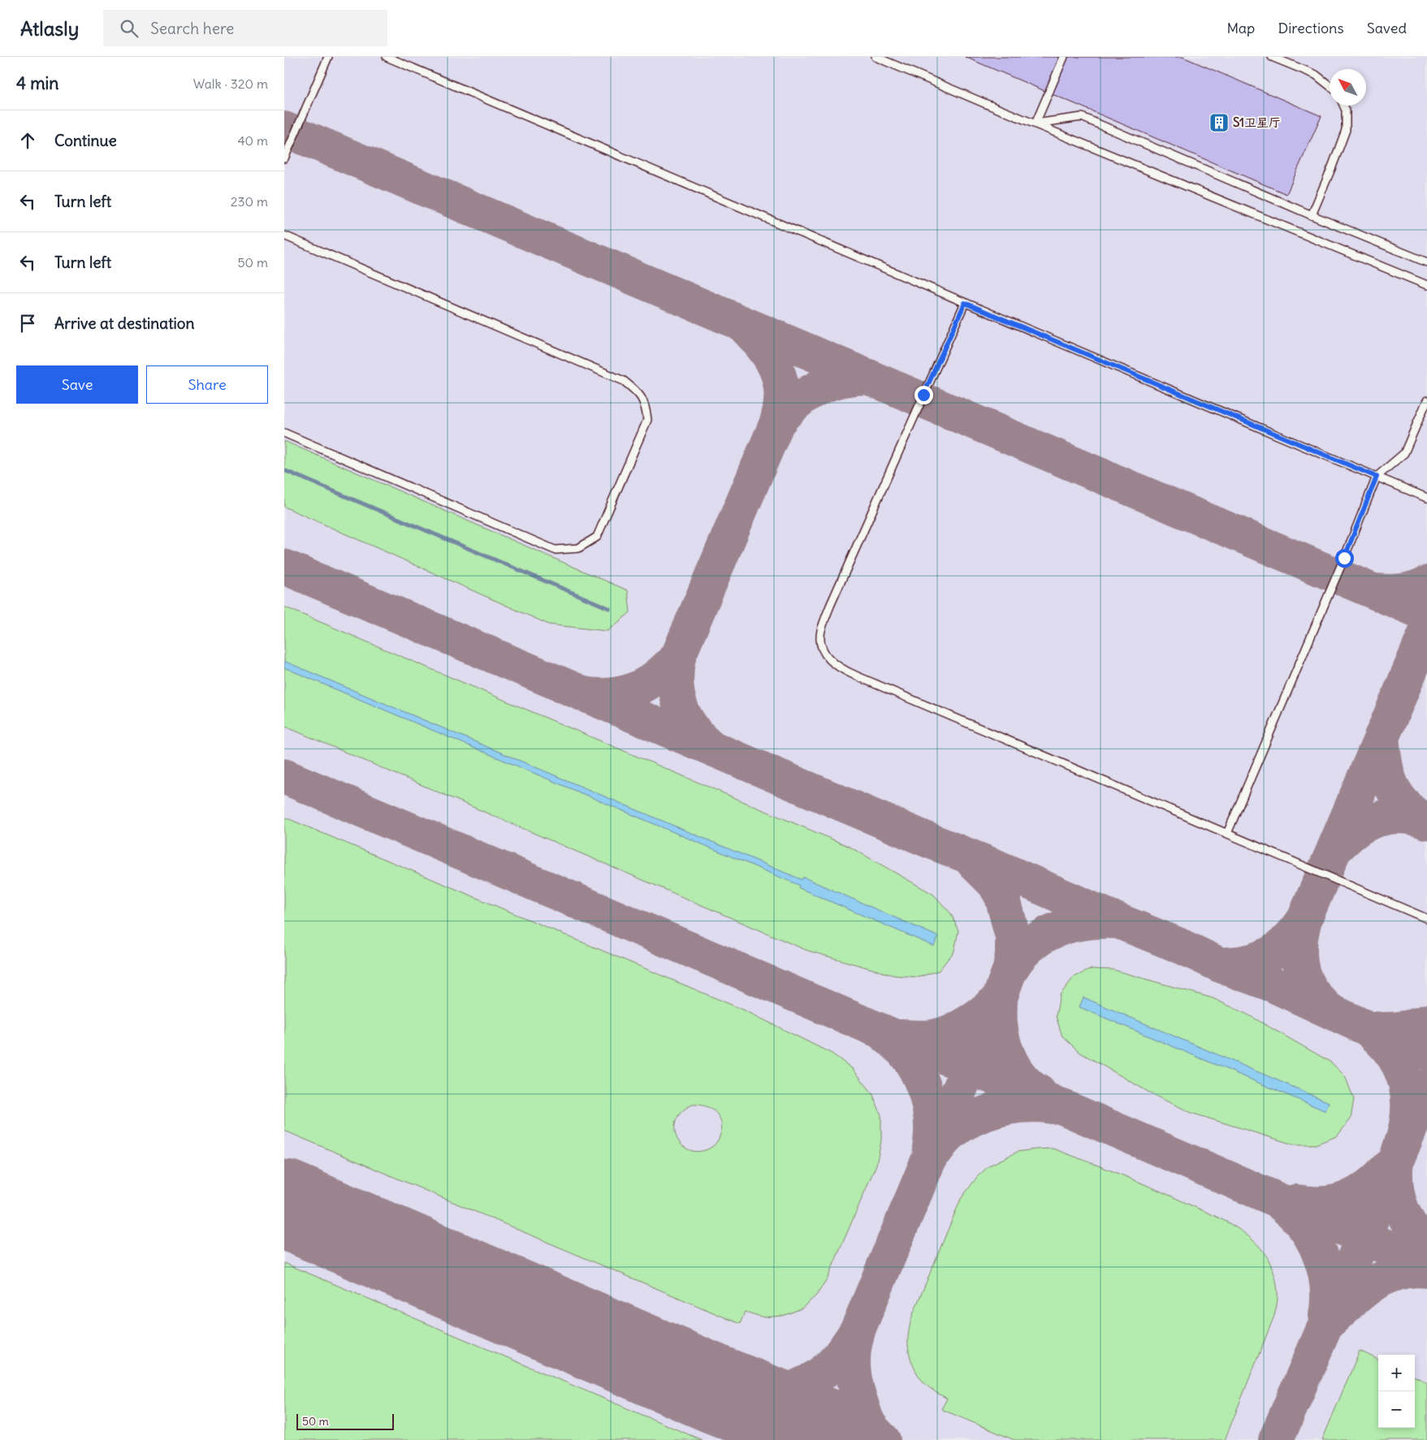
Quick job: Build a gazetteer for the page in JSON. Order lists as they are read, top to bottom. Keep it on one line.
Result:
{"places":{"building":["S1卫星厅"]},"scale_bar":"50 m","north":"top left","page":{"header":"Atlasly","search":"Search here","nav":["Map","Directions","Saved"],"heading":["4 min","Walk · 320 m"],"list":[["Continue","40 m"],["Turn left","230 m"],["Turn left","50 m"],"Arrive at destination"],"buttons":["Save","Share"],"map_buttons":["+","−"],"scale":"50 m"}}
